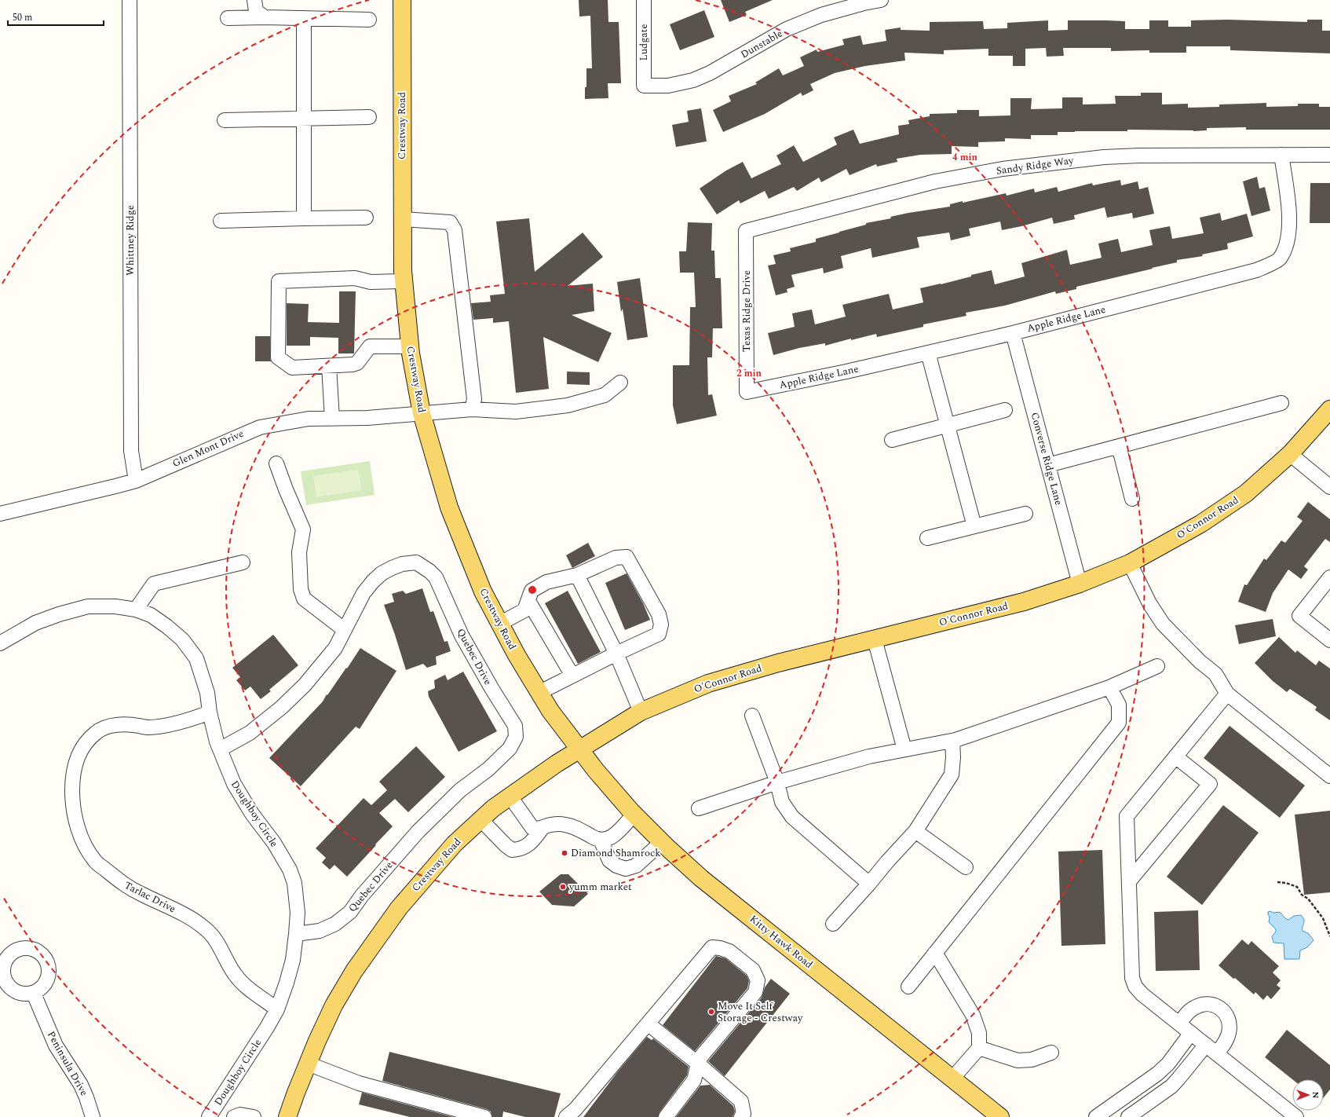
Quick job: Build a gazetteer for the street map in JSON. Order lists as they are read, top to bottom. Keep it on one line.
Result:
{"streets":{"main road":["Crestway Road","O'Connor Road","Kitty Hawk Road"],"street":["Ludgate","Dunstable","Sandy Ridge Way","Whittney Ridge","Texas Ridge Drive","Apple Ridge Lane","Glen Mont Drive","Converse Ridge Lane","Quebec Drive","Doughboy Circle","Tarlac Drive","Peninsula Drive"]},"crossings":[["Ludgate","Dunstable"],["Crestway Road","Glen Mont Drive"],["Crestway Road","O'Connor Road"],["Crestway Road","Kitty Hawk Road"],["Sandy Ridge Way","Texas Ridge Drive"],["Sandy Ridge Way","Apple Ridge Lane"],["Whittney Ridge","Glen Mont Drive"],["Texas Ridge Drive","Apple Ridge Lane"],["Apple Ridge Lane","Converse Ridge Lane"],["Converse Ridge Lane","O'Connor Road"],["O'Connor Road","Kitty Hawk Road"],["Quebec Drive","Doughboy Circle"],["Doughboy Circle","Tarlac Drive"]],"places":["Diamond Shamrock","yumm market","Move It Self Storage - Crestway"],"scale_bar":"50 m","north":"right","rings":["4 min","2 min"]}
